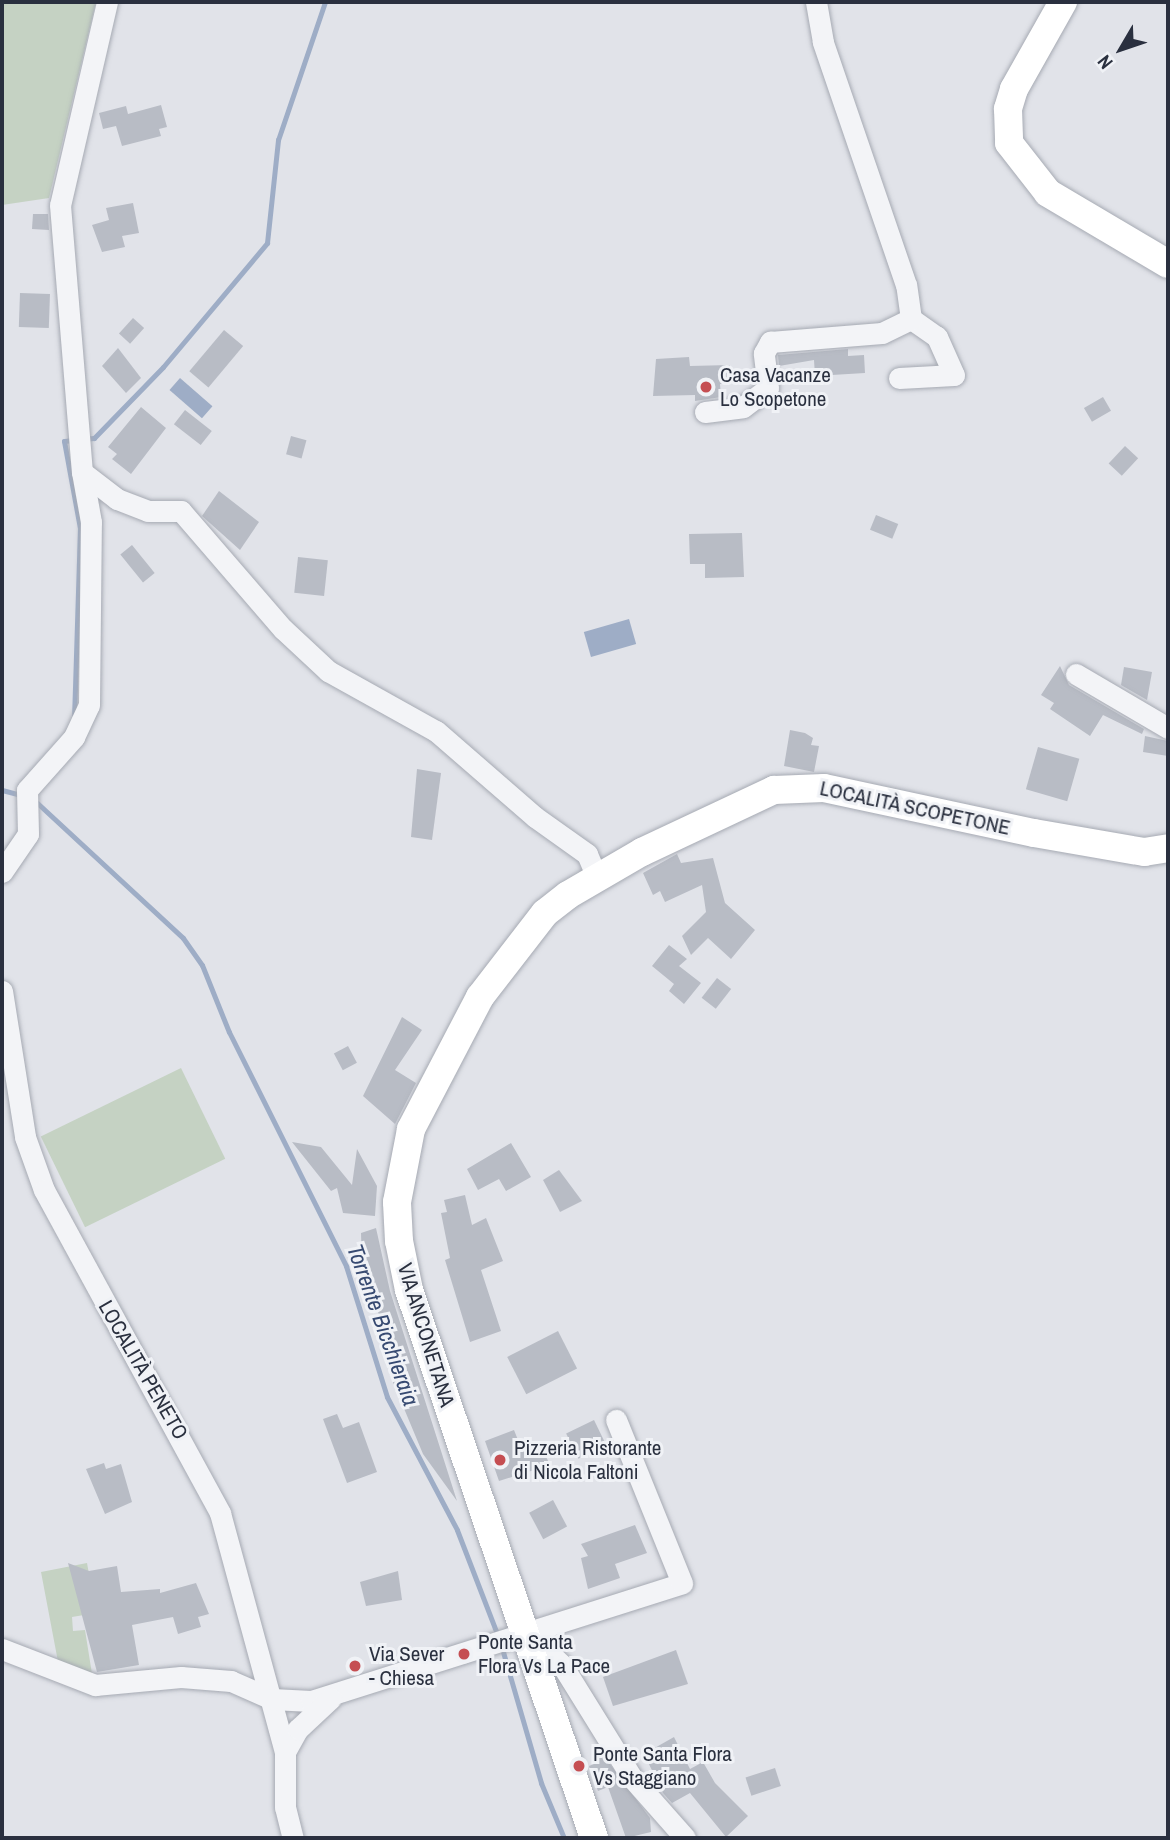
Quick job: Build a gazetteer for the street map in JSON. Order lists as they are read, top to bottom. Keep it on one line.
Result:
{"streets":{"main road":["LOCALITÀ SCOPETONE","VIA ANCONETANA"],"street":["LOCALITÀ PENETO"]},"crossings":[["LOCALITÀ SCOPETONE","VIA ANCONETANA"]],"water":["Torrente Bicchieraia"],"places":["Casa Vacanze Lo Scopetone","Pizzeria Ristorante di Nicola Faltoni","Ponte Santa Flora Vs La Pace","Via Sever - Chiesa","Ponte Santa Flora Vs Staggiano"],"north":"bottom left"}
